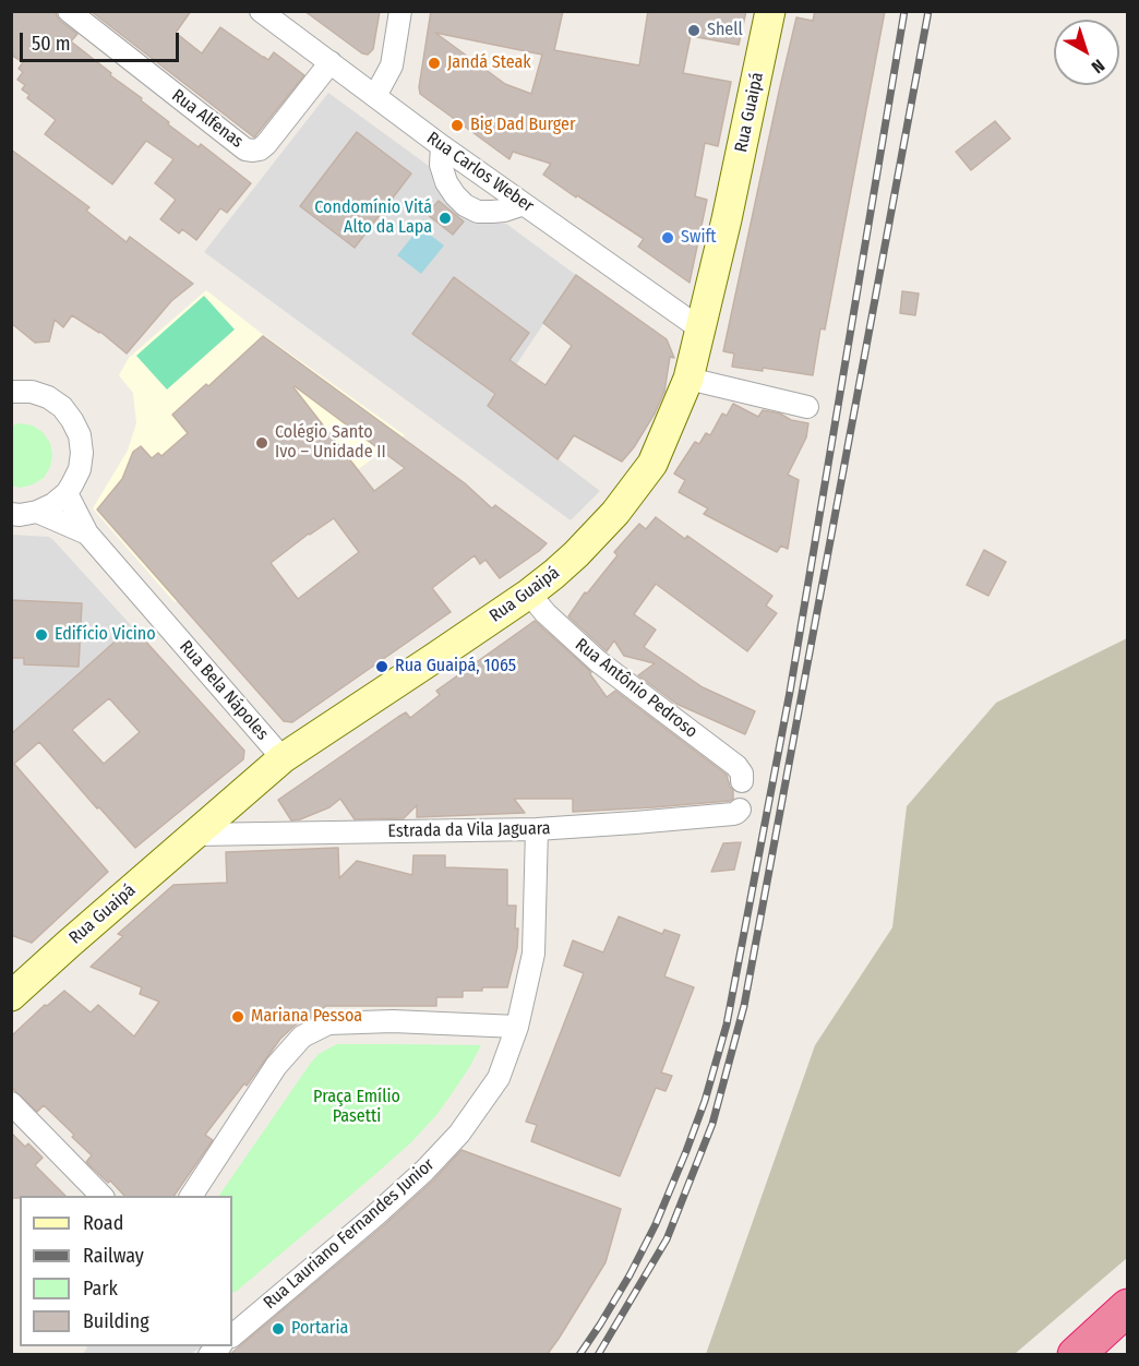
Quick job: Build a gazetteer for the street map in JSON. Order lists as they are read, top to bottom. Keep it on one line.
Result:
{"streets":{"main road":["Rua Guaipá"],"street":["Rua Alfenas","Rua Carlos Weber","Rua Antônio Pedroso","Rua Bela Nápoles","Estrada da Vila Jaguara","Rua Lauriano Fernandes Junior"]},"crossings":[["Rua Guaipá","Rua Carlos Weber"],["Rua Guaipá","Rua Antônio Pedroso"],["Rua Guaipá","Rua Bela Nápoles"],["Rua Guaipá","Estrada da Vila Jaguara"],["Rua Alfenas","Rua Carlos Weber"],["Estrada da Vila Jaguara","Rua Lauriano Fernandes Junior"]],"parks":["Praça Emílio Pasetti"],"places":["Shell","Jandá Steak","Big Dad Burger","Condomínio Vitá Alto da Lapa","Swift","Colégio Santo Ivo – Unidade II","Edifício Vicino","Rua Guaipá, 1065","Mariana Pessoa","Portaria"],"legend":["Road","Railway","Park","Building"],"scale_bar":"50 m","north":"bottom right"}
